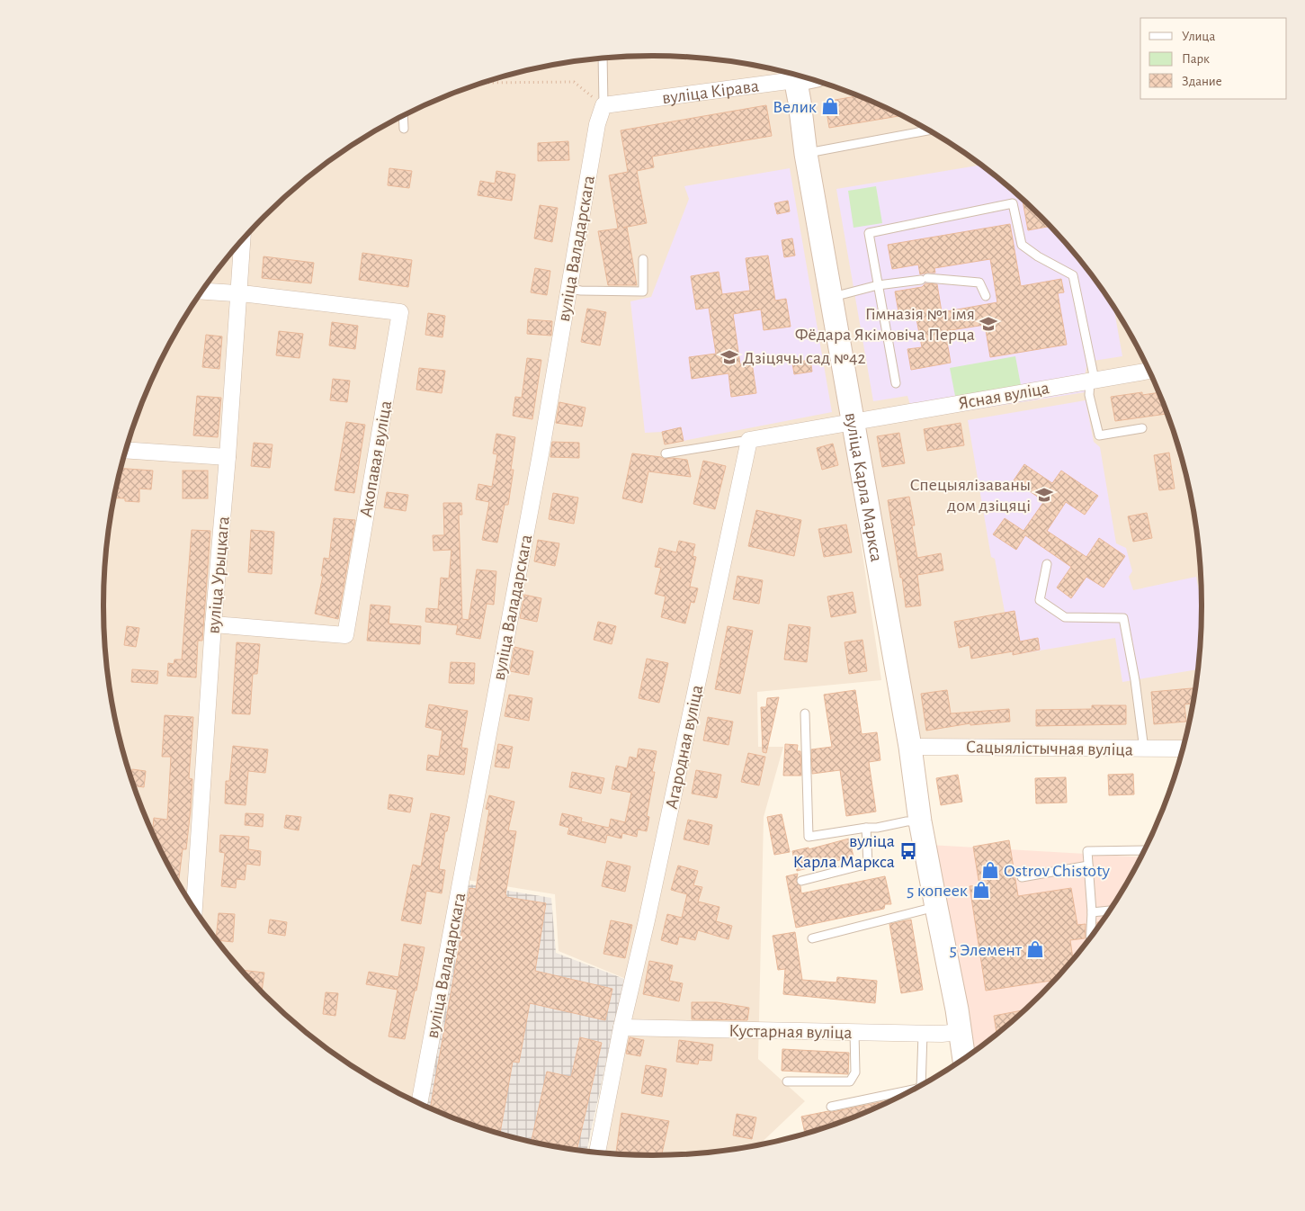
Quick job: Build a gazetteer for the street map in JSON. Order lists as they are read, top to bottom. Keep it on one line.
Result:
{"streets":{"main road":["вуліца Карла Маркса"],"street":["вуліца Кірава","вуліца Валадарскага","Ясная вуліца","Акопавая вуліца","вуліца Урыцкага","Агародная вуліца","Сацыялістычная вуліца","Кустарная вуліца"]},"crossings":[["вуліца Кірава","вуліца Валадарскага"],["Ясная вуліца","вуліца Карла Маркса"],["Акопавая вуліца","вуліца Урыцкага"],["вуліца Карла Маркса","Сацыялістычная вуліца"],["вуліца Карла Маркса","Кустарная вуліца"],["Агародная вуліца","Кустарная вуліца"]],"places":{"shop":["Велик","Ostrov Chistoty","5 копеек","5 Элемент"],"school or university":["Гімназія №1 імя Фёдара Якімовіча Перца","Дзіцячы сад №42","Спецыялізаваны дом дзіцяці"],"bus stop":["вуліца Карла Маркса"]},"legend":["Улица","Парк","Здание"]}
